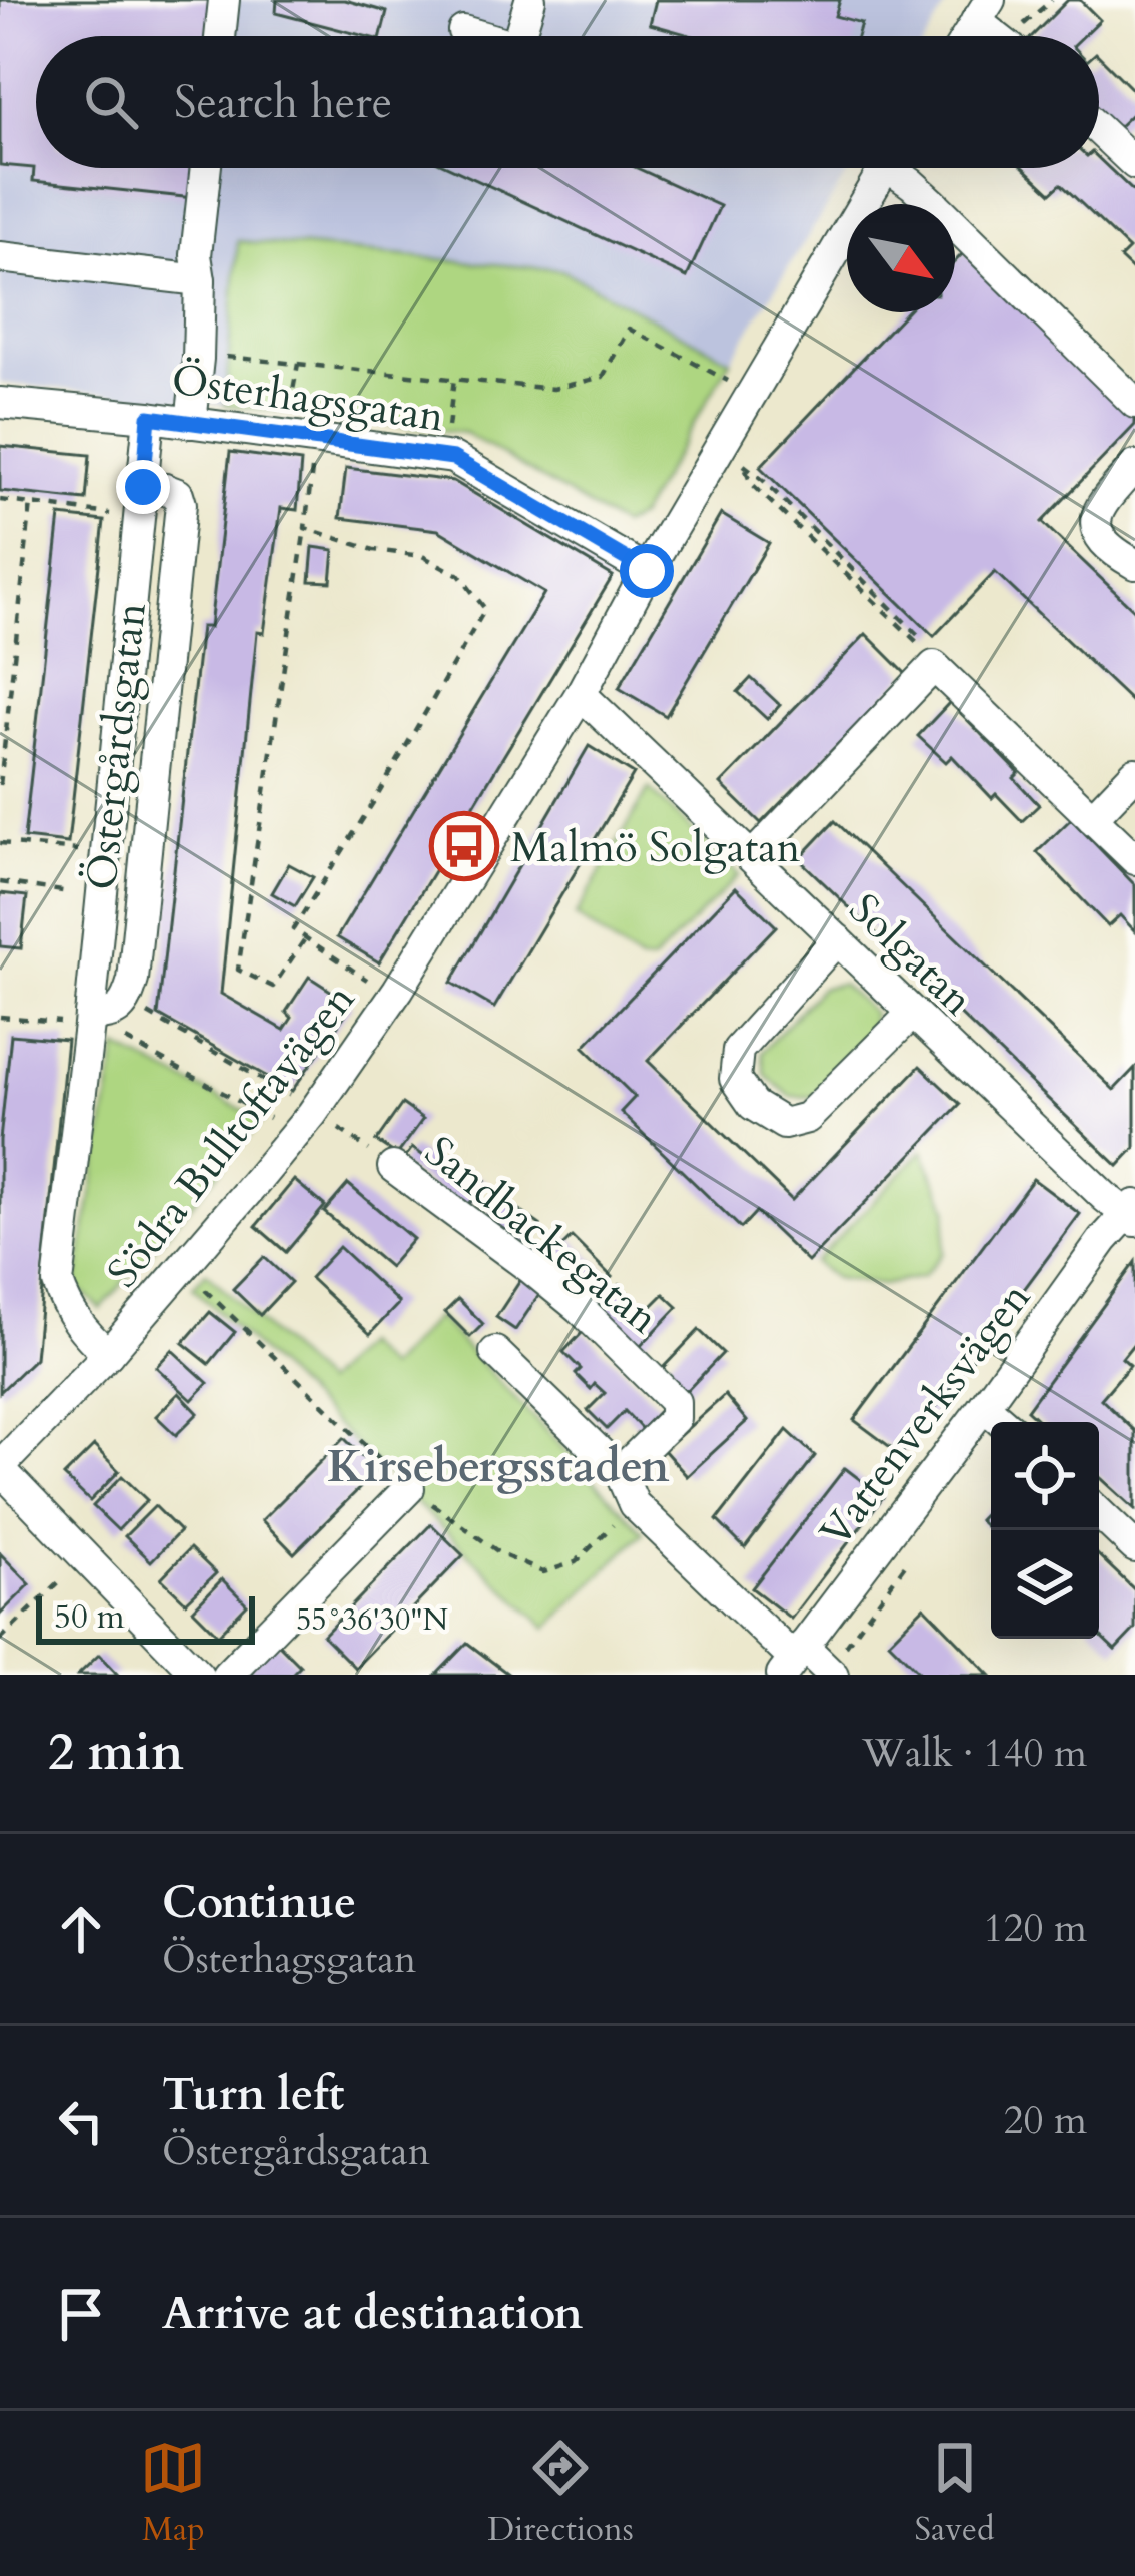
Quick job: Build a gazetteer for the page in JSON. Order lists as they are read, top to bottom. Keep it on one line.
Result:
{"streets":{"street":["Österhagsgatan","Östergårdsgatan","Solgatan","Södra Bulltoftavägen","Sandbackegatan","Vattenverksvägen"]},"crossings":[["Österhagsgatan","Östergårdsgatan"],["Österhagsgatan","Södra Bulltoftavägen"],["Östergårdsgatan","Södra Bulltoftavägen"],["Solgatan","Södra Bulltoftavägen"],["Solgatan","Vattenverksvägen"]],"districts":["Kirsebergsstaden"],"places":{"bus stop":["Malmö Solgatan"]},"scale_bar":"50 m","north":"bottom right","page":{"search":"Search here","scale":"50 m","heading":["2 min","Walk · 140 m"],"list":[["Continue","Österhagsgatan","120 m"],["Turn left","Östergårdsgatan","20 m"],"Arrive at destination"],"nav":["Map","Directions","Saved"]},"coordinates":["55°36'30\"N"]}
